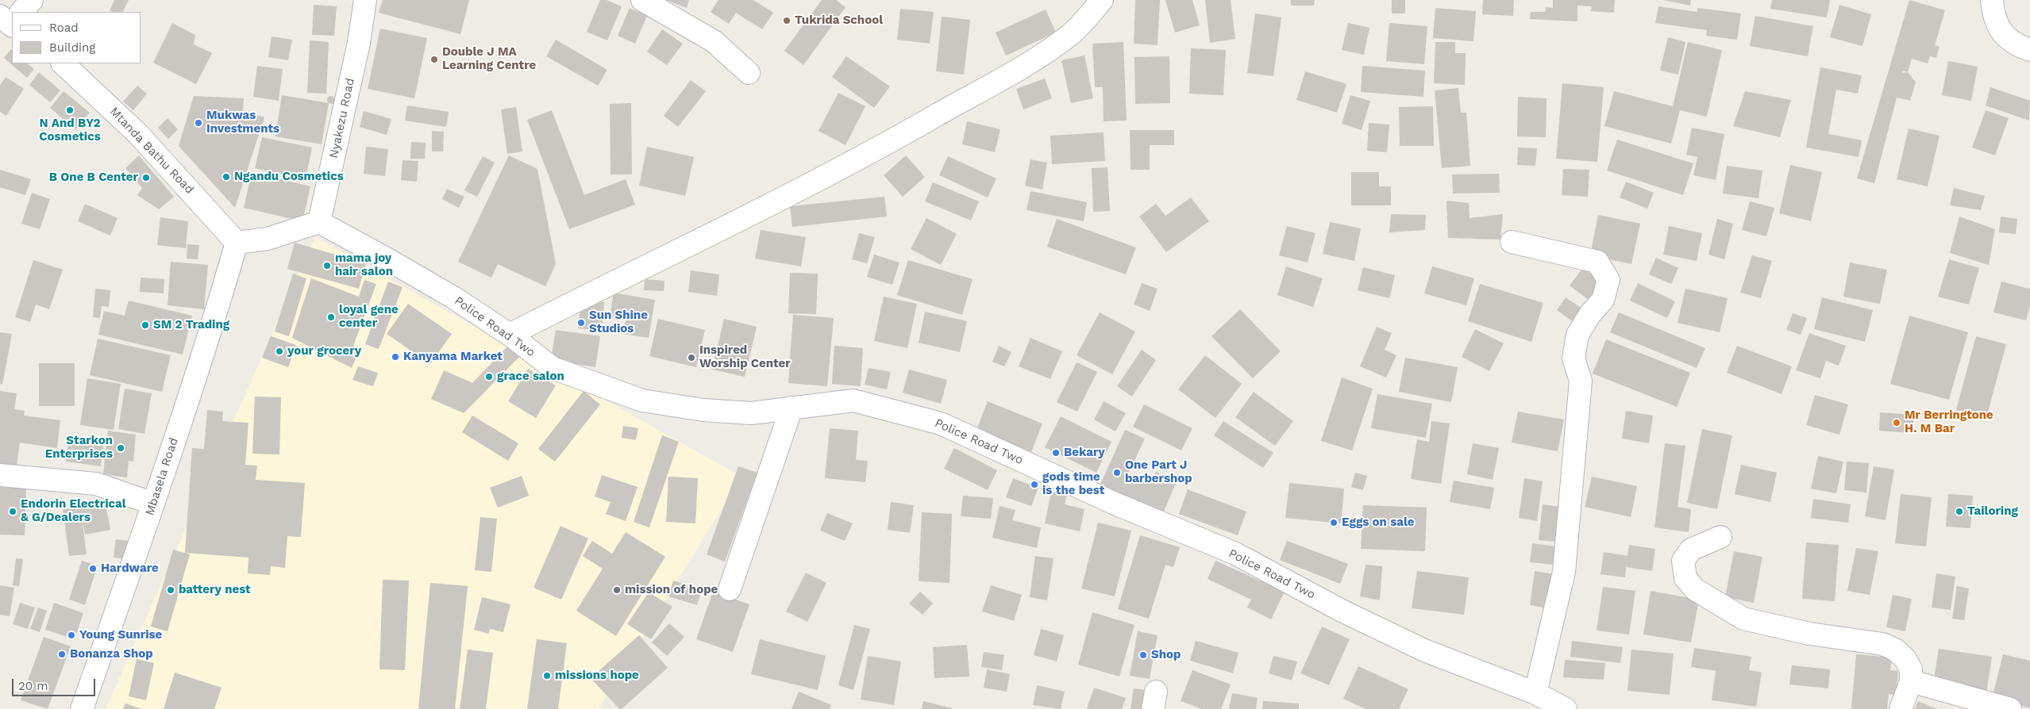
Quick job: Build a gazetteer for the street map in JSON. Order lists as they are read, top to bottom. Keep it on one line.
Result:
{"streets":{"street":["Nyakezu Road","Mtanda Bathu Road","Police Road Two","Mbasela Road"]},"crossings":[["Nyakezu Road","Police Road Two"],["Mtanda Bathu Road","Mbasela Road"]],"places":["Tukrida School","Double J MA Learning Centre","N And BY2 Cosmetics","Mukwas Investments","Ngandu Cosmetics","B One B Center","mama joy hair salon","loyal gene center","Sun Shine Studios","SM 2 Trading","your grocery","Kanyama Market","Inspired Worship Center","grace salon","Mr Berringtone H. M Bar","Starkon Enterprises","Bekary","One Part J barbershop","gods time is the best","Endorin Electrical & G/Dealers","Tailoring","Eggs on sale","Hardware","battery nest","mission of hope","Young Sunrise","Bonanza Shop","Shop","missions hope"],"legend":["Road","Building"],"scale_bar":"20 m"}
